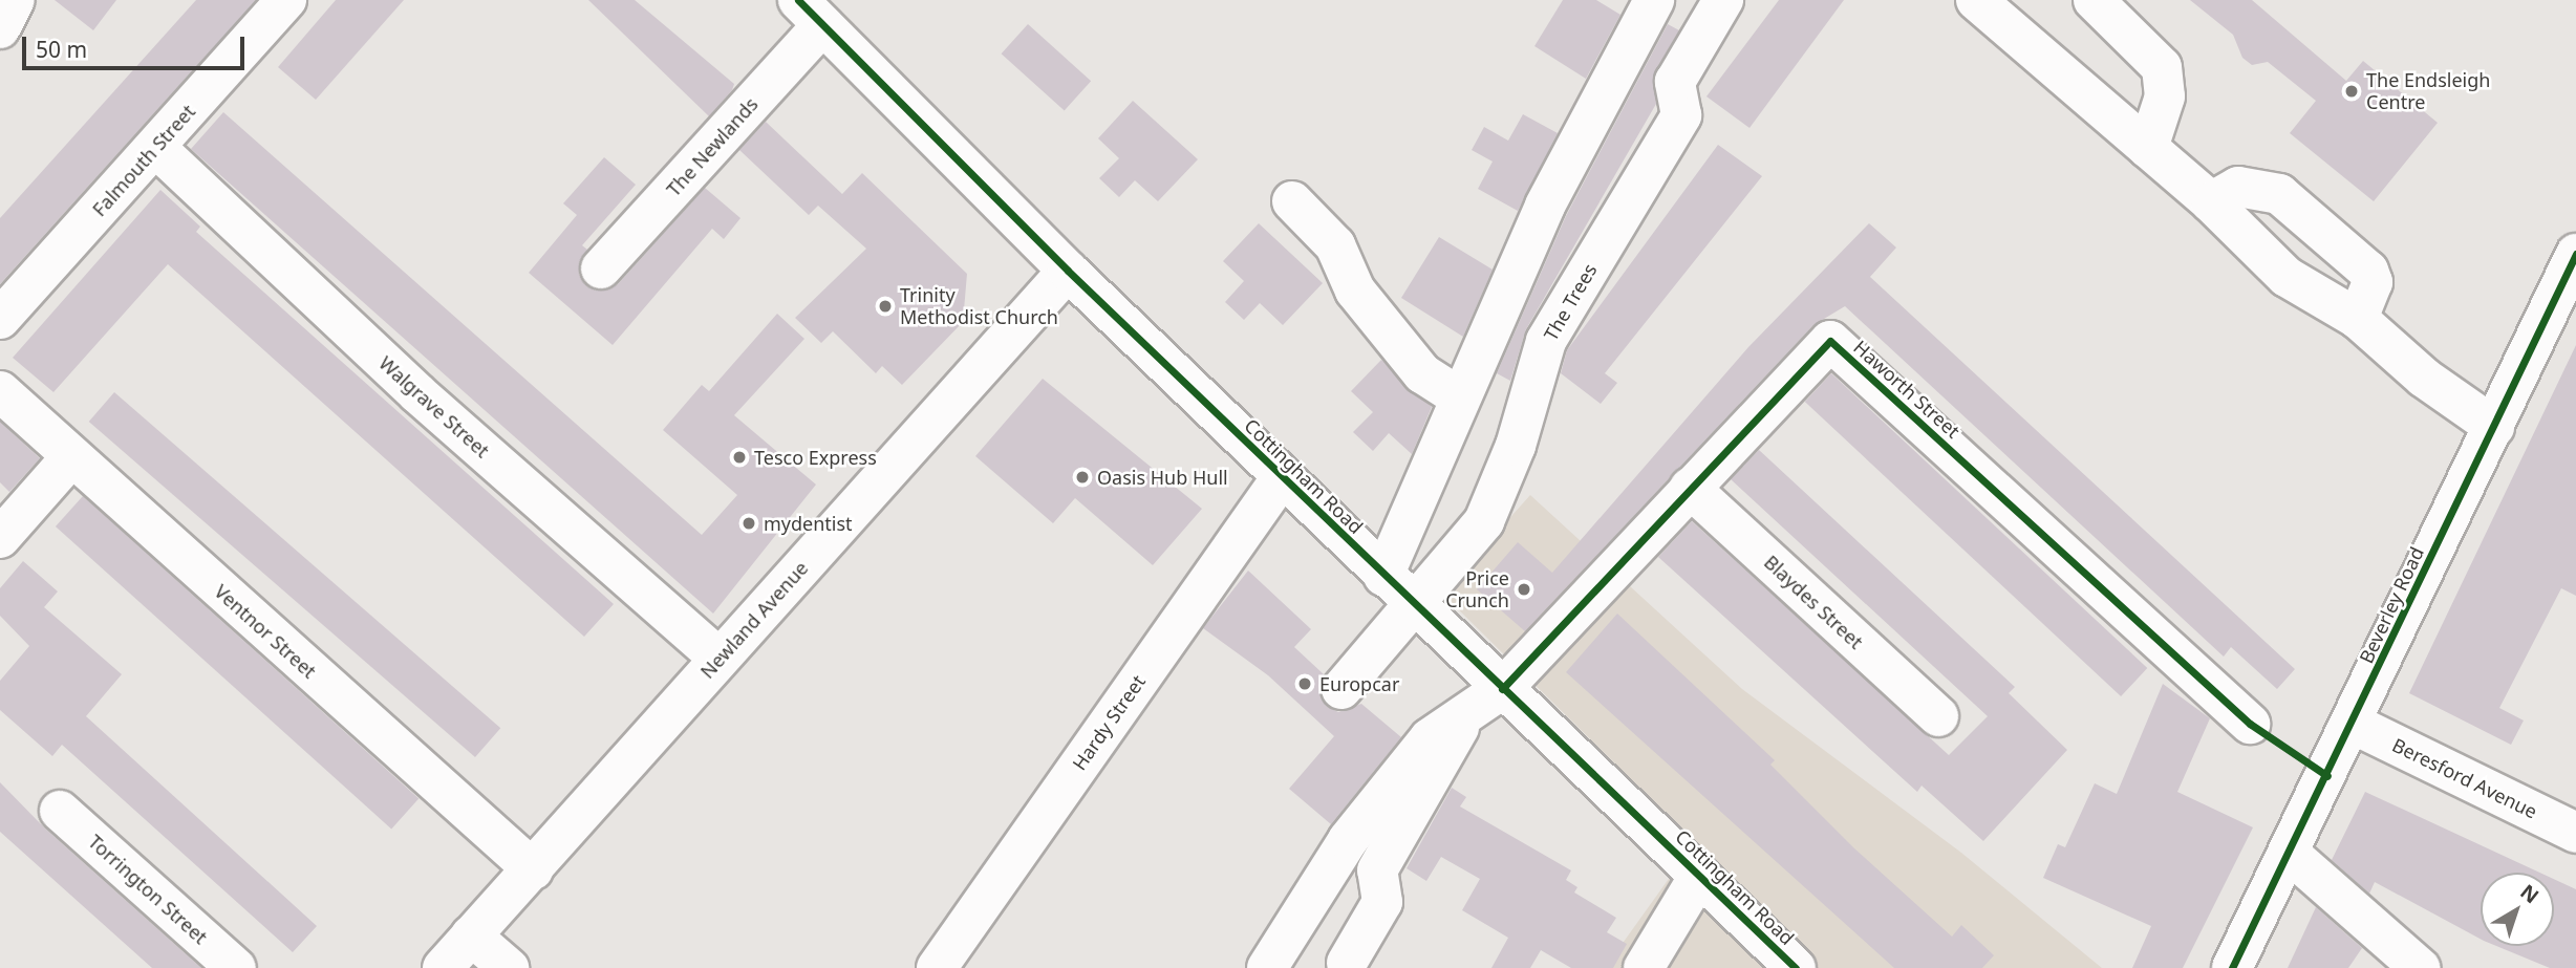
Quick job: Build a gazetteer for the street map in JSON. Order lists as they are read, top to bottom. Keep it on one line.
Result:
{"streets":{"street":["The Newlands","Falmouth Street","The Trees","Haworth Street","Walgrave Street","Cottingham Road","Blaydes Street","Beverley Road","Newland Avenue","Ventnor Street","Hardy Street","Beresford Avenue","Torrington Street"]},"crossings":[["The Newlands","Cottingham Road"],["Falmouth Street","Walgrave Street"],["The Trees","Cottingham Road"],["Haworth Street","Cottingham Road"],["Haworth Street","Blaydes Street"],["Walgrave Street","Newland Avenue"],["Cottingham Road","Newland Avenue"],["Cottingham Road","Hardy Street"],["Beverley Road","Beresford Avenue"],["Newland Avenue","Ventnor Street"]],"places":["The Endsleigh Centre","Trinity Methodist Church","Tesco Express","Oasis Hub Hull","mydentist","Price Crunch","Europcar"],"scale_bar":"50 m","north":"top right"}
